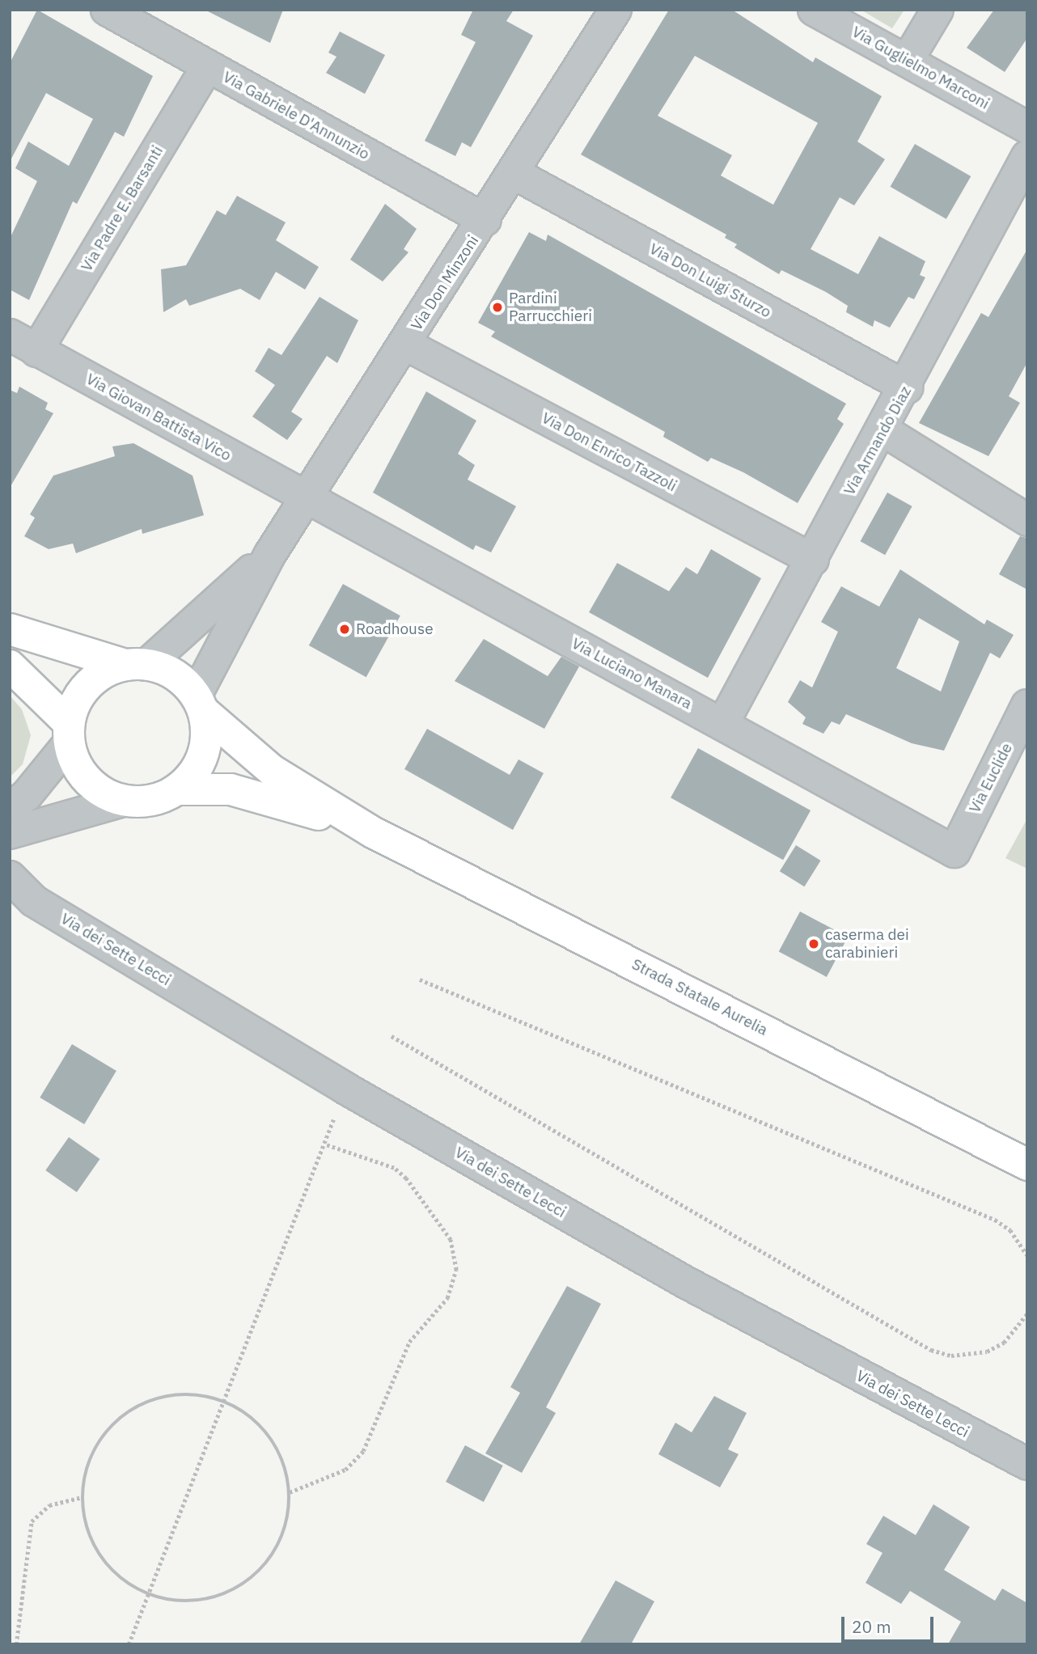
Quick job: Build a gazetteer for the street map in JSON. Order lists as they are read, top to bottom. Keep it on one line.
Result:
{"streets":{"main road":["Strada Statale Aurelia"],"street":["Via Guglielmo Marconi","Via Gabriele D'Annunzio","Via Padre E. Barsanti","Via Don Luigi Sturzo","Via Don Minzoni","Via Giovan Battista Vico","Via Armando Diaz","Via Don Enrico Tazzoli","Via Luciano Manara","Via Euclide","Via dei Sette Lecci"]},"crossings":[["Via Gabriele D'Annunzio","Via Padre E. Barsanti"],["Via Gabriele D'Annunzio","Via Don Minzoni"],["Via Padre E. Barsanti","Via Giovan Battista Vico"],["Via Don Luigi Sturzo","Via Don Minzoni"],["Via Don Luigi Sturzo","Via Armando Diaz"],["Via Don Minzoni","Via Giovan Battista Vico"],["Via Don Minzoni","Via Don Enrico Tazzoli"],["Via Don Minzoni","Via Luciano Manara"],["Via Don Minzoni","Strada Statale Aurelia"],["Via Giovan Battista Vico","Via Luciano Manara"],["Via Armando Diaz","Via Don Enrico Tazzoli"],["Via Armando Diaz","Via Luciano Manara"],["Via Luciano Manara","Via Euclide"]],"places":["Pardini Parrucchieri","Roadhouse","caserma dei carabinieri"],"scale_bar":"20 m"}
